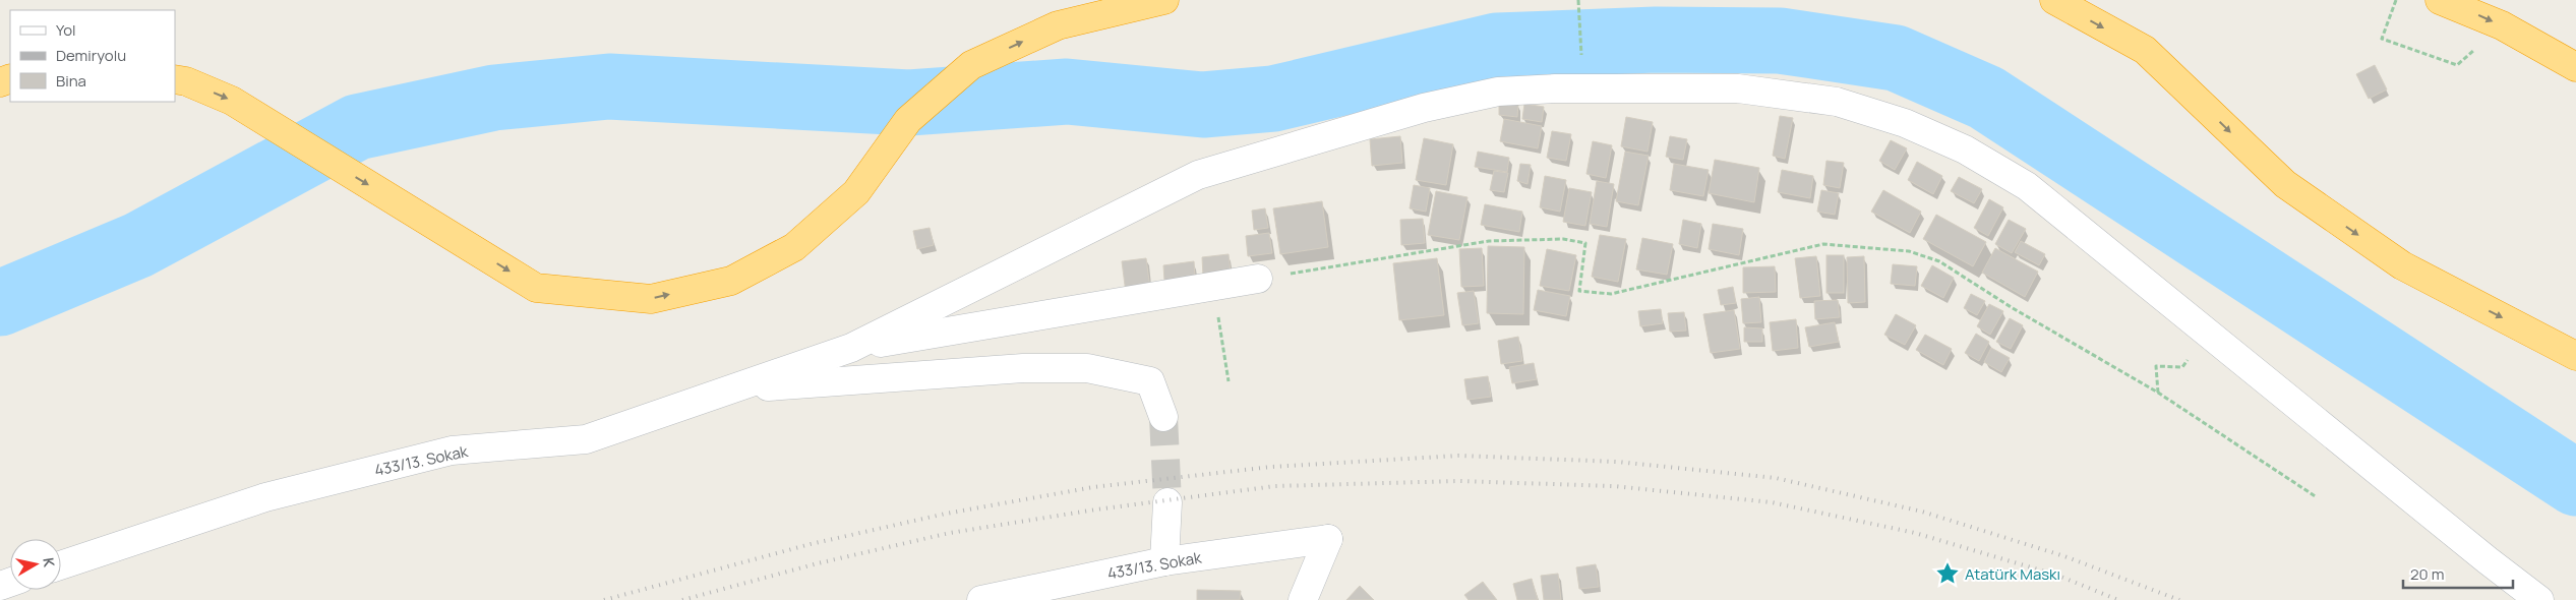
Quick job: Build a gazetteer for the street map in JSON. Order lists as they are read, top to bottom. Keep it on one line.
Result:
{"streets":{"street":["433/13. Sokak"]},"places":{"place":["Atatürk Maskı"]},"legend":["Yol","Demiryolu","Bina"],"scale_bar":"20 m","north":"right"}
